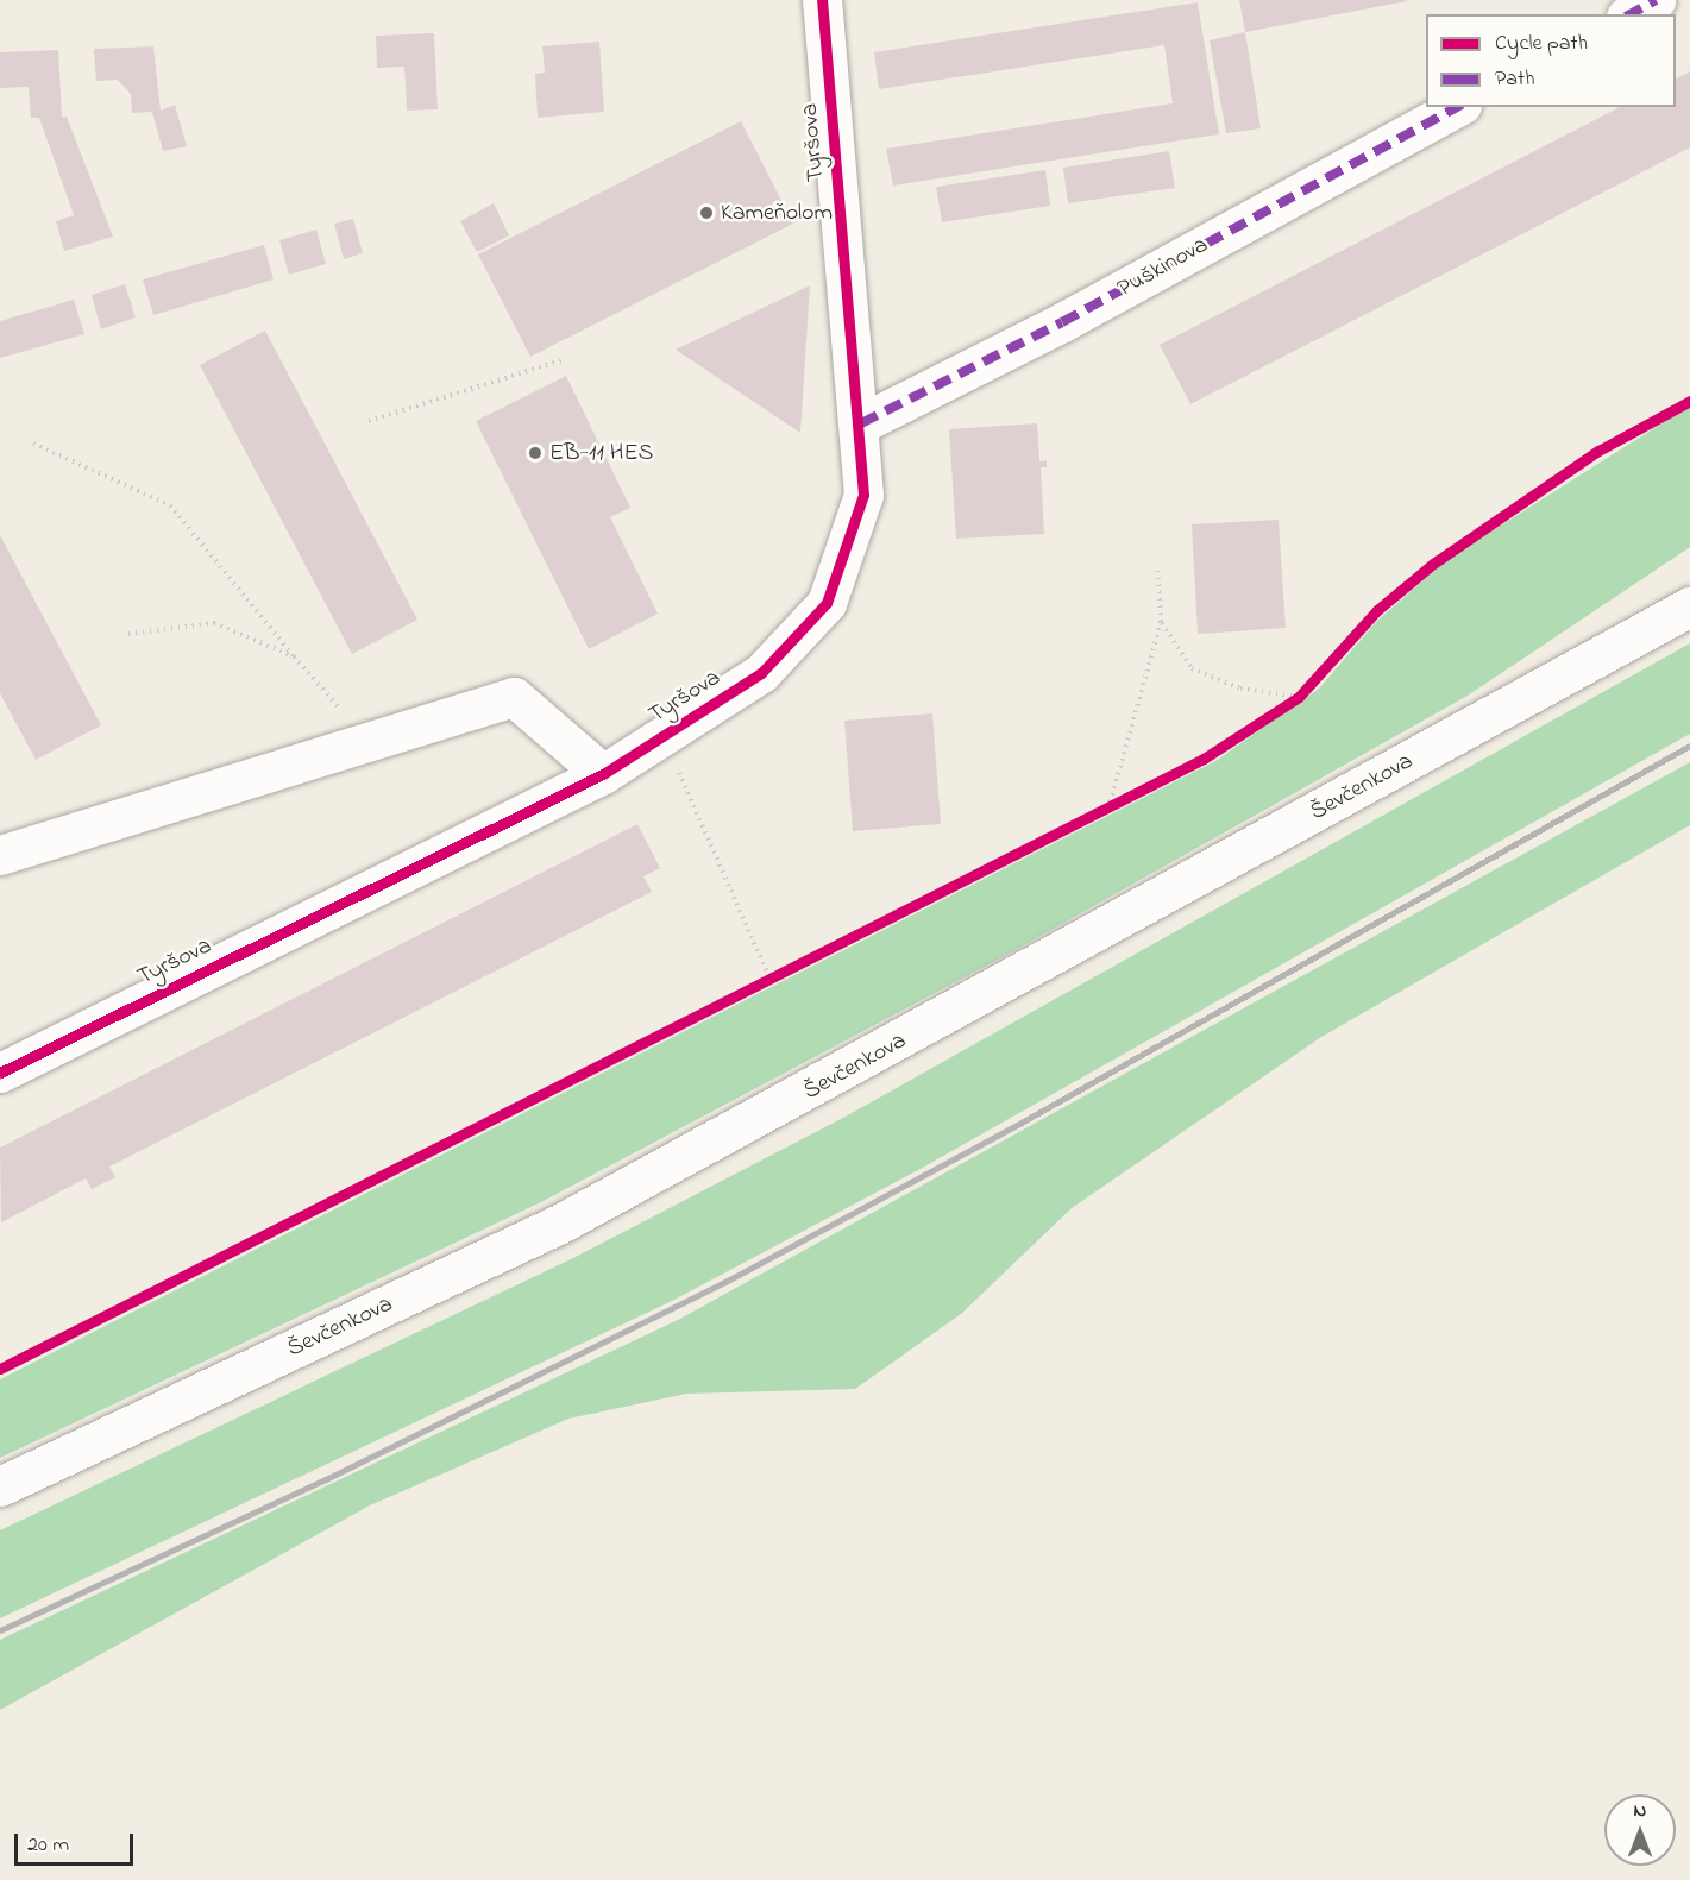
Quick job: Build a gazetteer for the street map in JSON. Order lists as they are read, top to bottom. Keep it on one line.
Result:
{"streets":{"street":["Tyršova","Puškinova","Ševčenkova"]},"crossings":[["Tyršova","Puškinova"]],"places":["Kameňolom","EB-11 HES"],"legend":["Cycle path","Path"],"scale_bar":"20 m","north":"top"}
